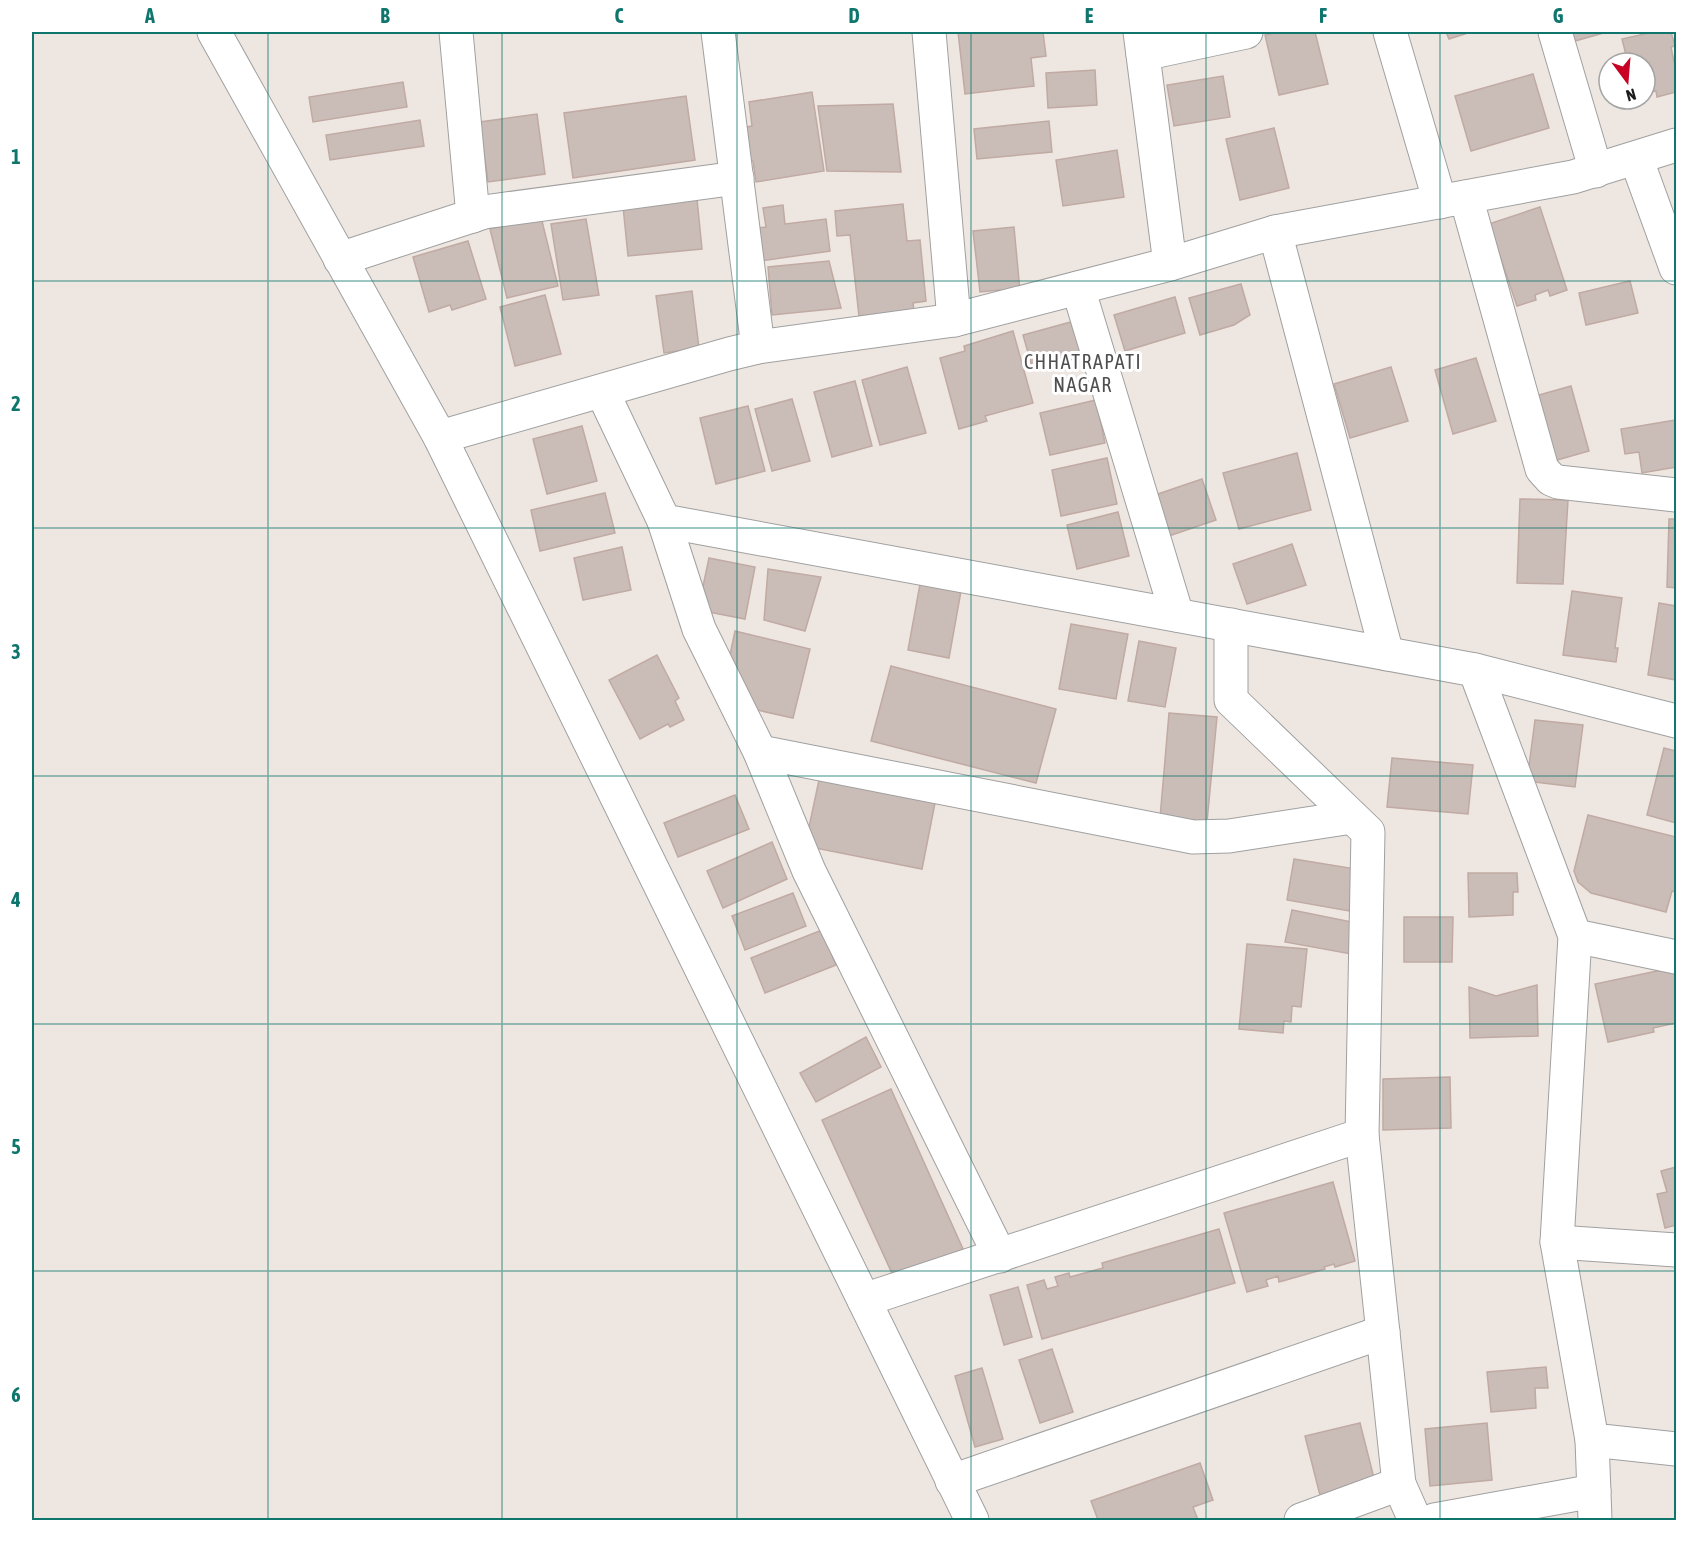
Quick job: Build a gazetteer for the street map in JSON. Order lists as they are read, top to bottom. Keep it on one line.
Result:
{"districts":["CHHATRAPATI NAGAR"],"north":"bottom","grid":{"columns":["A","B","C","D","E","F","G"],"rows":["1","2","3","4","5","6"]}}
